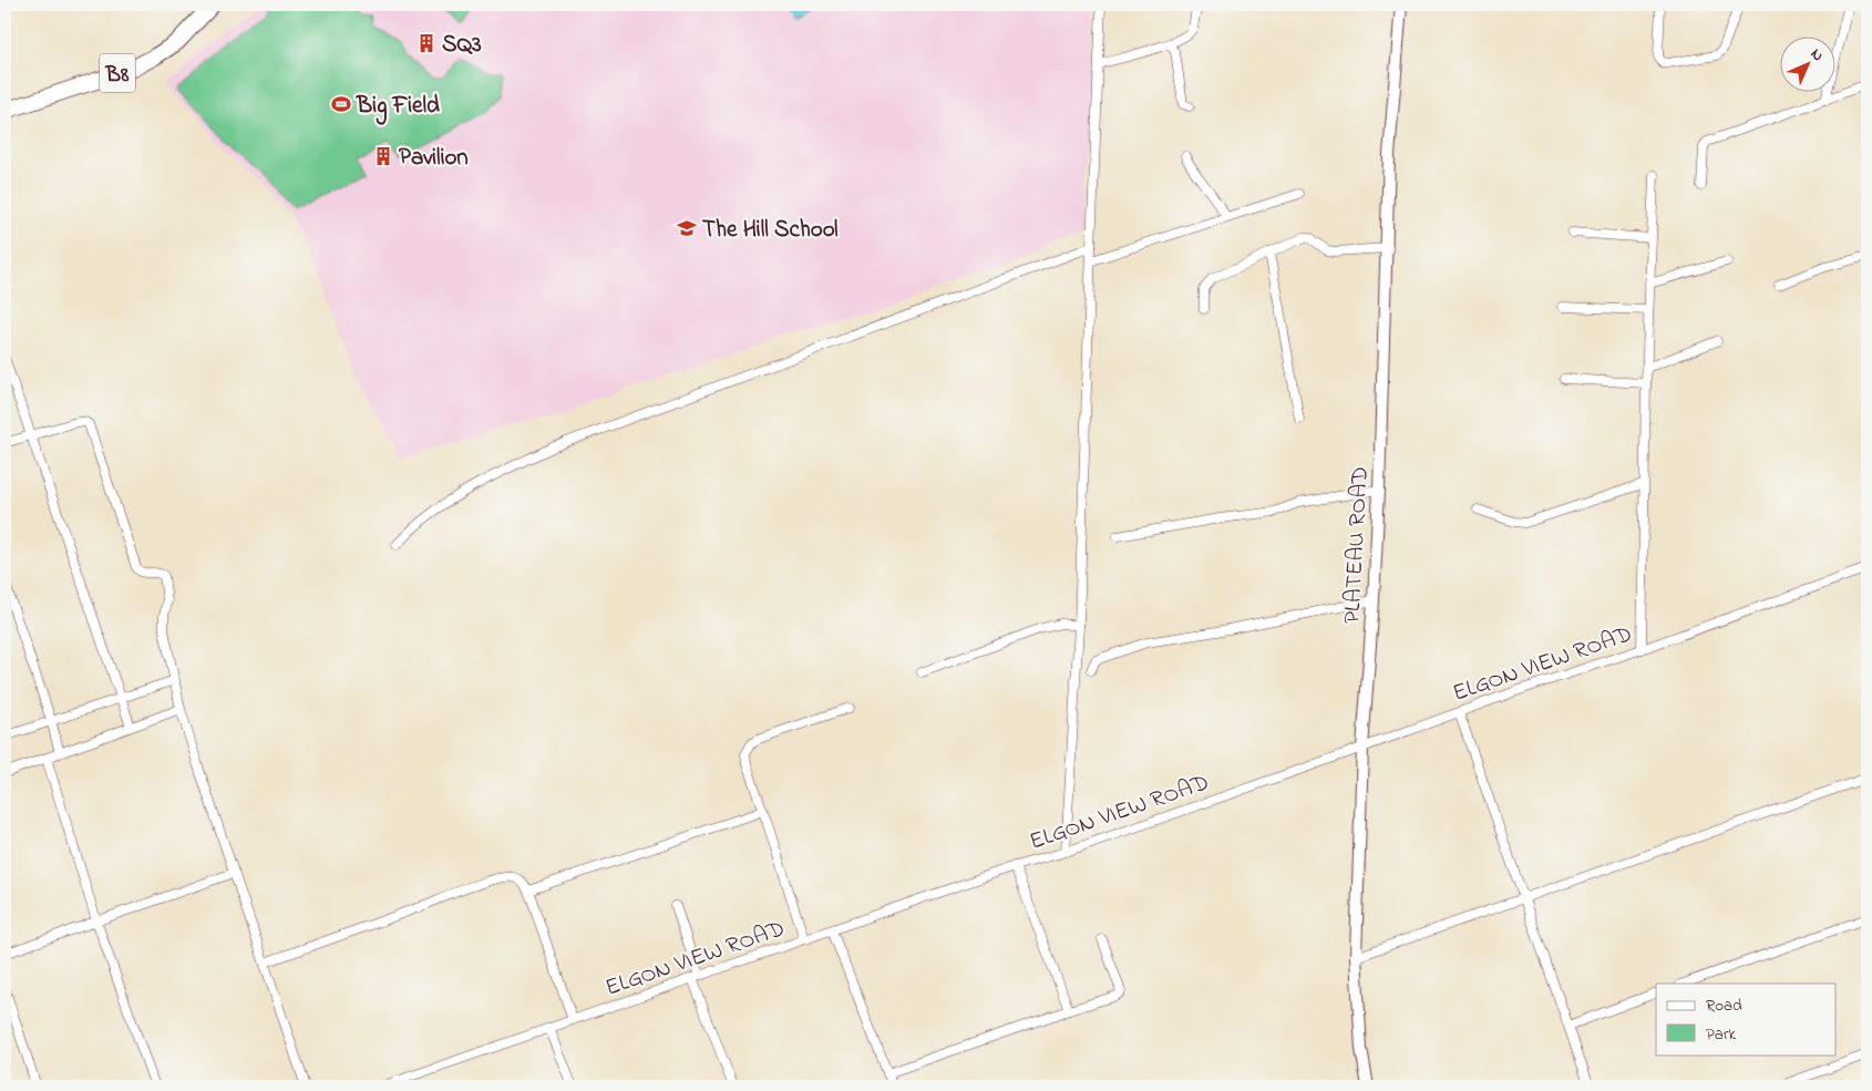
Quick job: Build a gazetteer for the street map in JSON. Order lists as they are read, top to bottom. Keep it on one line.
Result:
{"streets":{"highway":["B8"],"street":["PLATEAU ROAD","ELGON VIEW ROAD"]},"crossings":[["PLATEAU ROAD","ELGON VIEW ROAD"]],"places":{"building":["SQ3","Pavilion"],"sports":["Big Field"],"school or university":["The Hill School"]},"legend":["Road","Park"],"north":"top right"}
